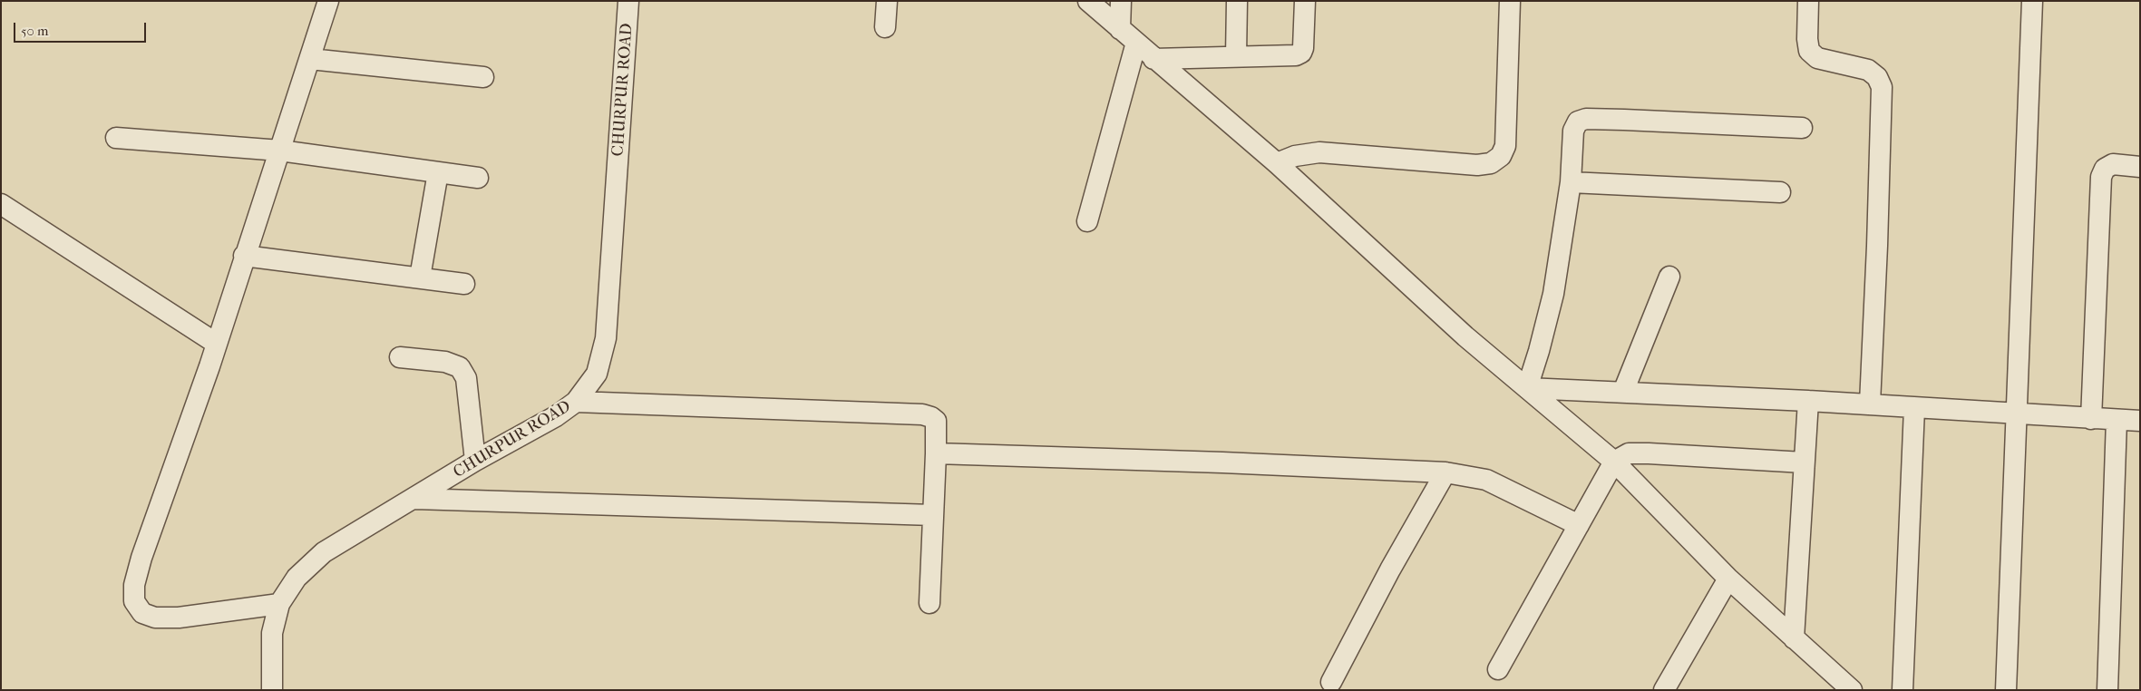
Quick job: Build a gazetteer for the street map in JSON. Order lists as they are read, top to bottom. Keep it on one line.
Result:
{"streets":{"street":["CHURPUR ROAD"]},"scale_bar":"50 m"}
